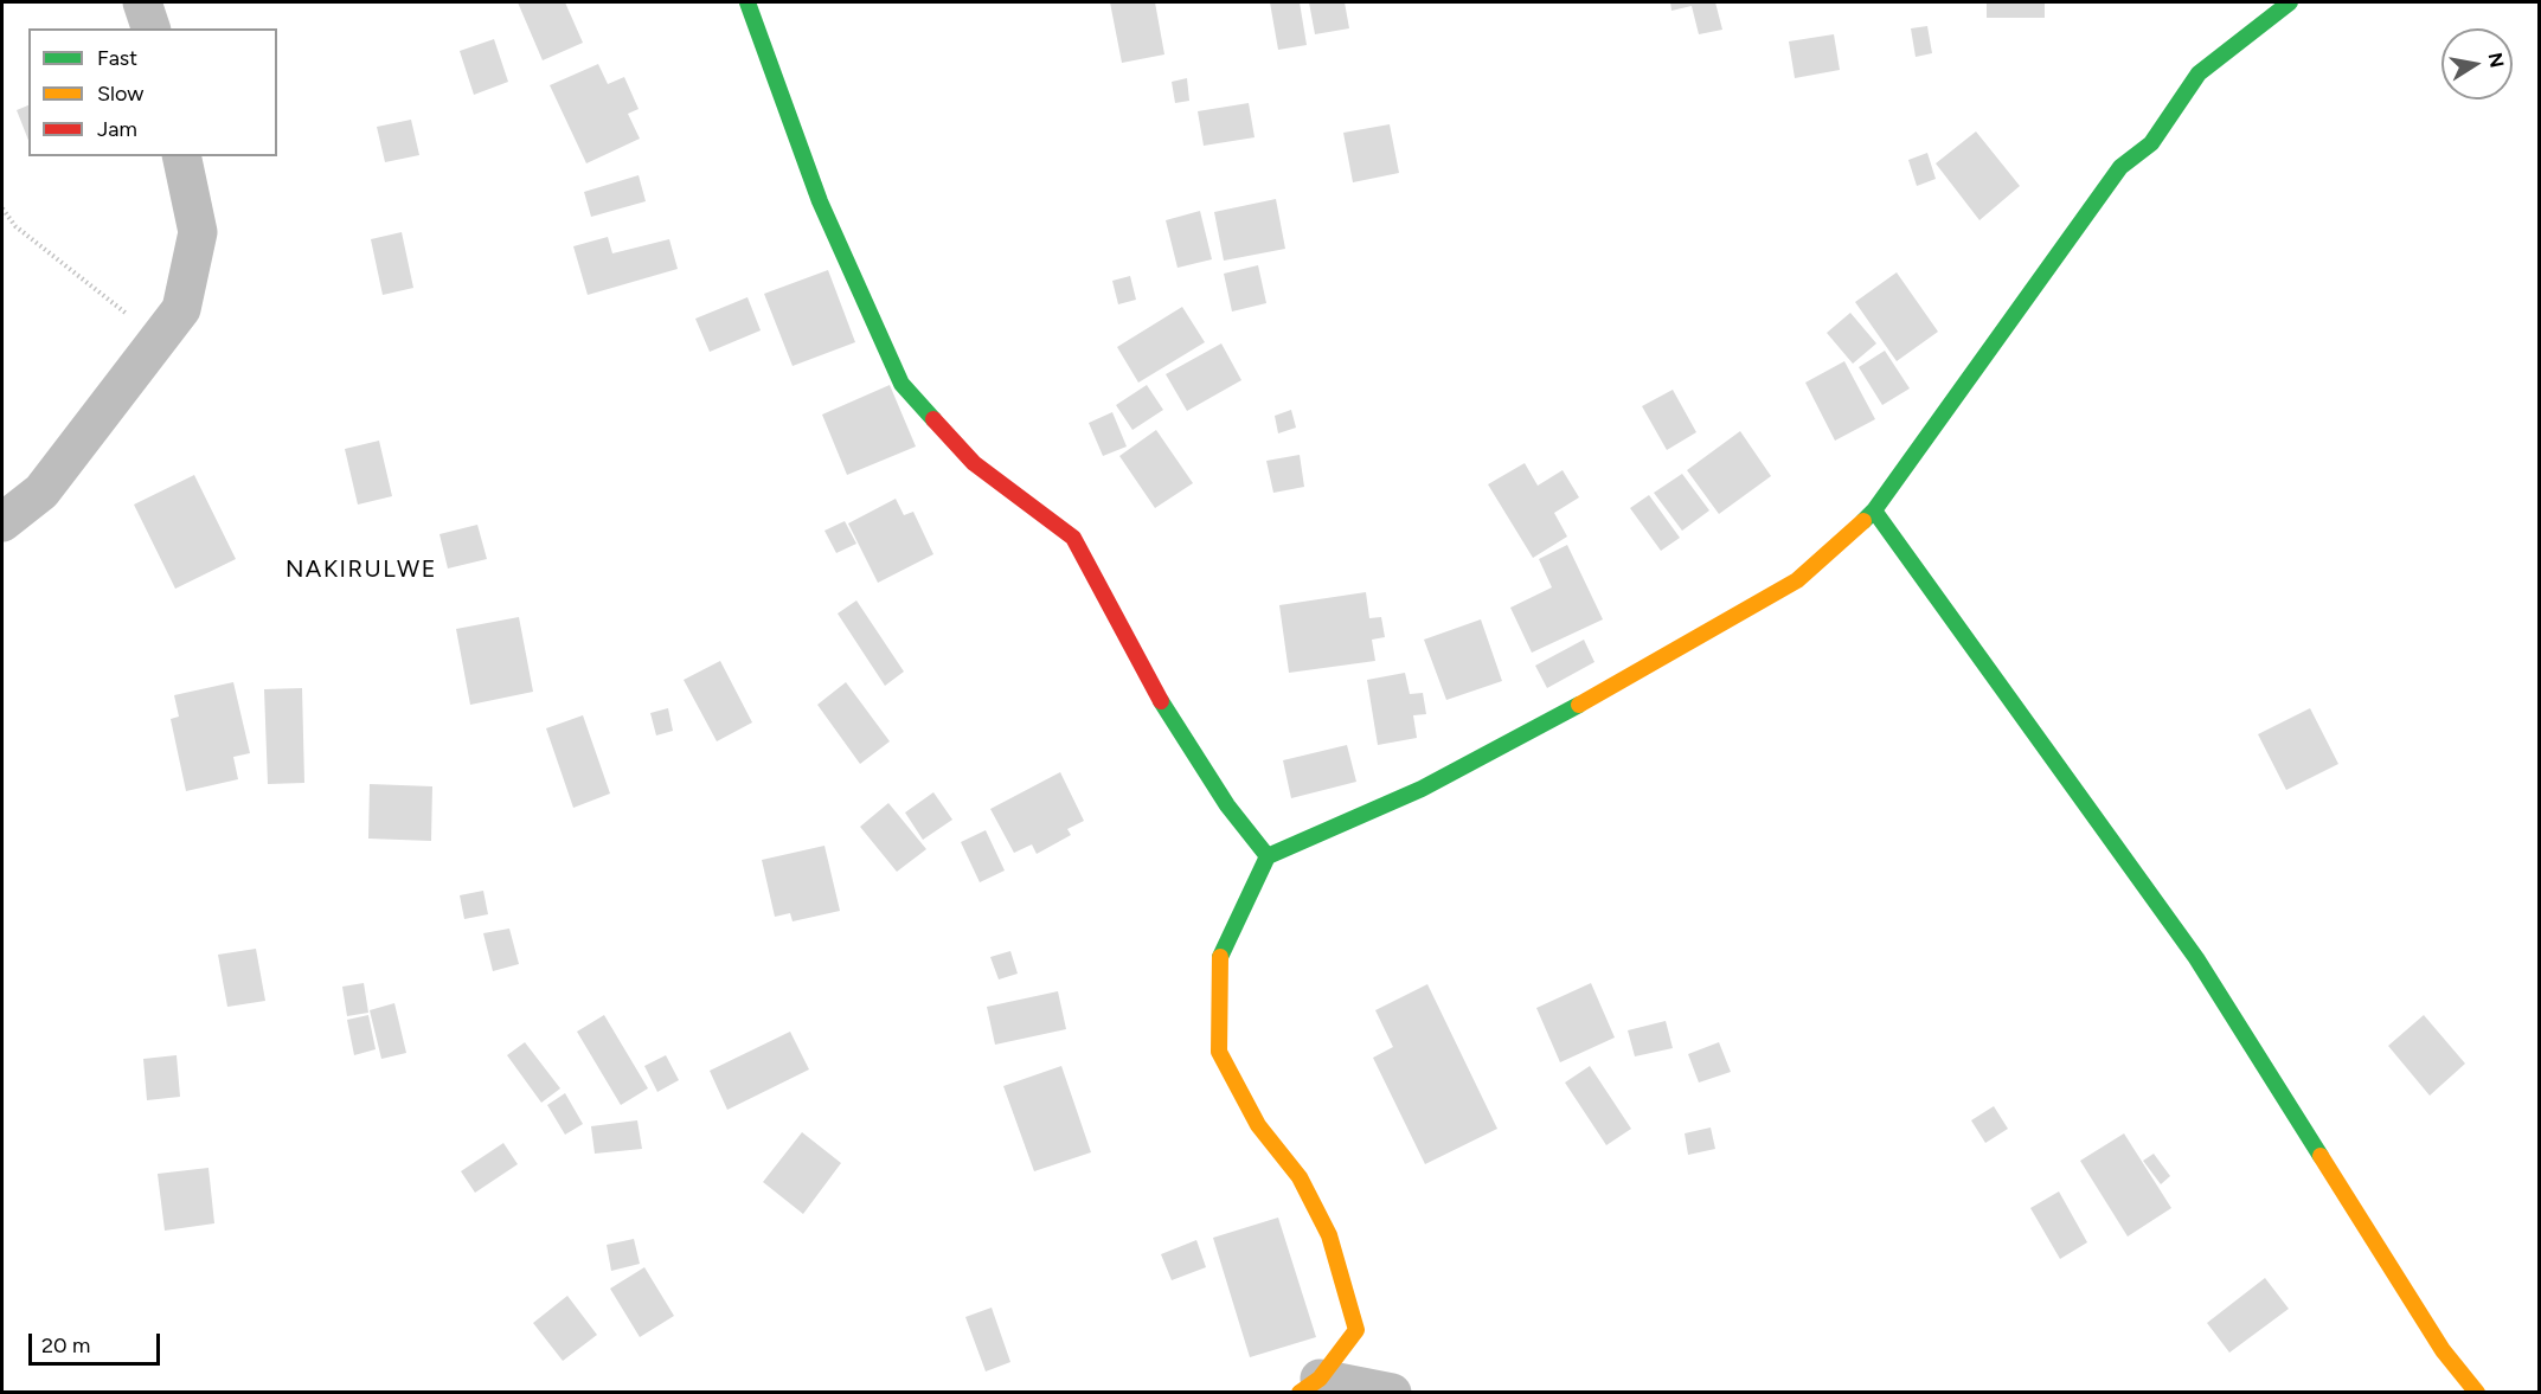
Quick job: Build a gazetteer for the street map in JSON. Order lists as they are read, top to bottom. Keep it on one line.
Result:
{"districts":["NAKIRULWE"],"legend":["Fast","Slow","Jam"],"scale_bar":"20 m","north":"right"}
